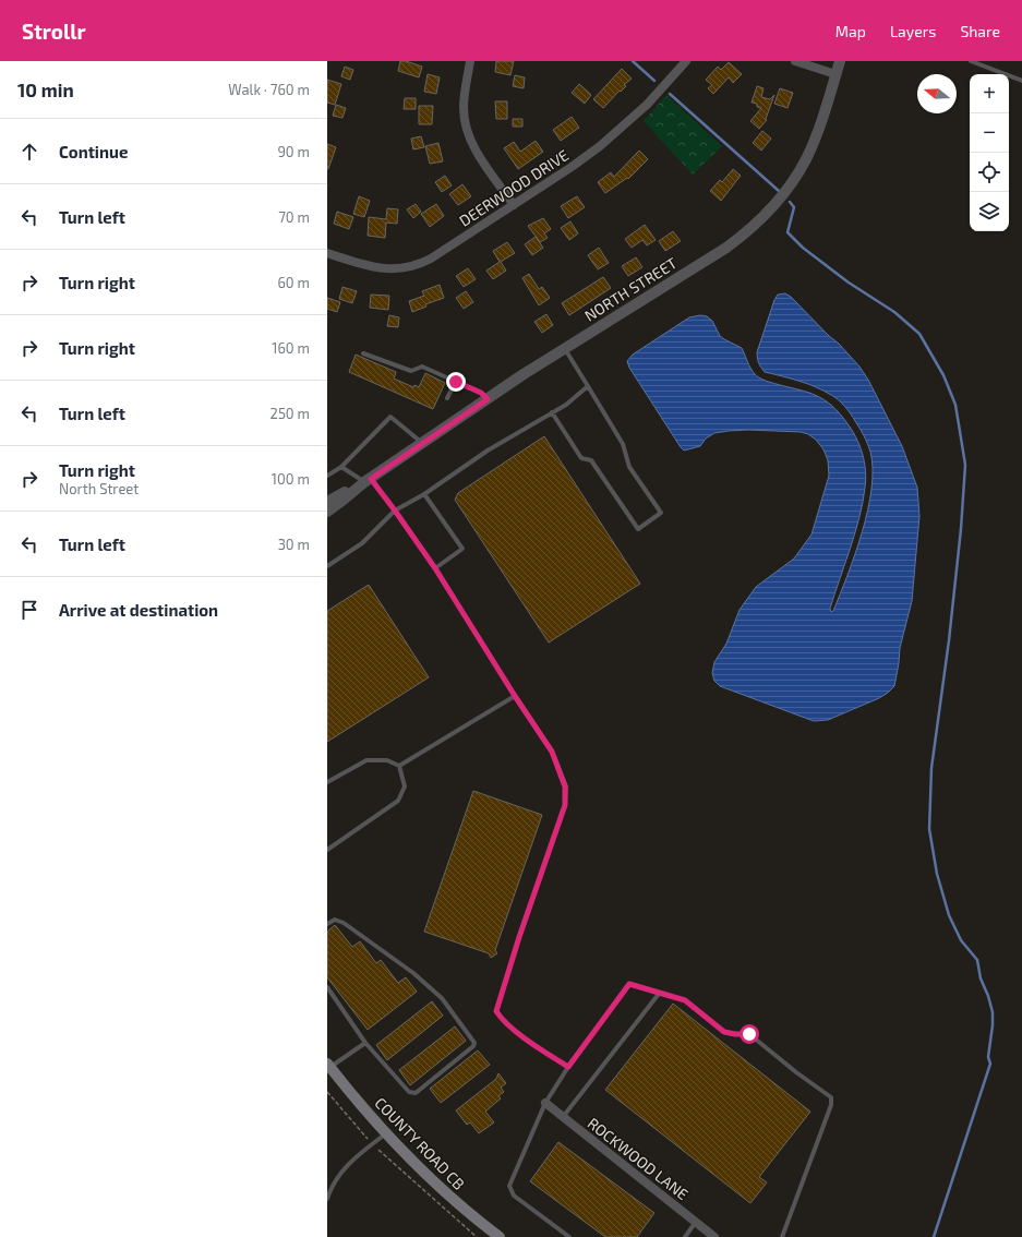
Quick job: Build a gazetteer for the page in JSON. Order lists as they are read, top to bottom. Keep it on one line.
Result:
{"streets":{"main road":["COUNTY ROAD CB"],"street":["DEERWOOD DRIVE","NORTH STREET","ROCKWOOD LANE"]},"north":"left","page":{"header":"Strollr","nav":["Map","Layers","Share"],"heading":["10 min","Walk · 760 m"],"map_buttons":["+","−"],"list":[["Continue","90 m"],["Turn left","70 m"],["Turn right","60 m"],["Turn right","160 m"],["Turn left","250 m"],["Turn right","North Street","100 m"],["Turn left","30 m"],"Arrive at destination"]}}
